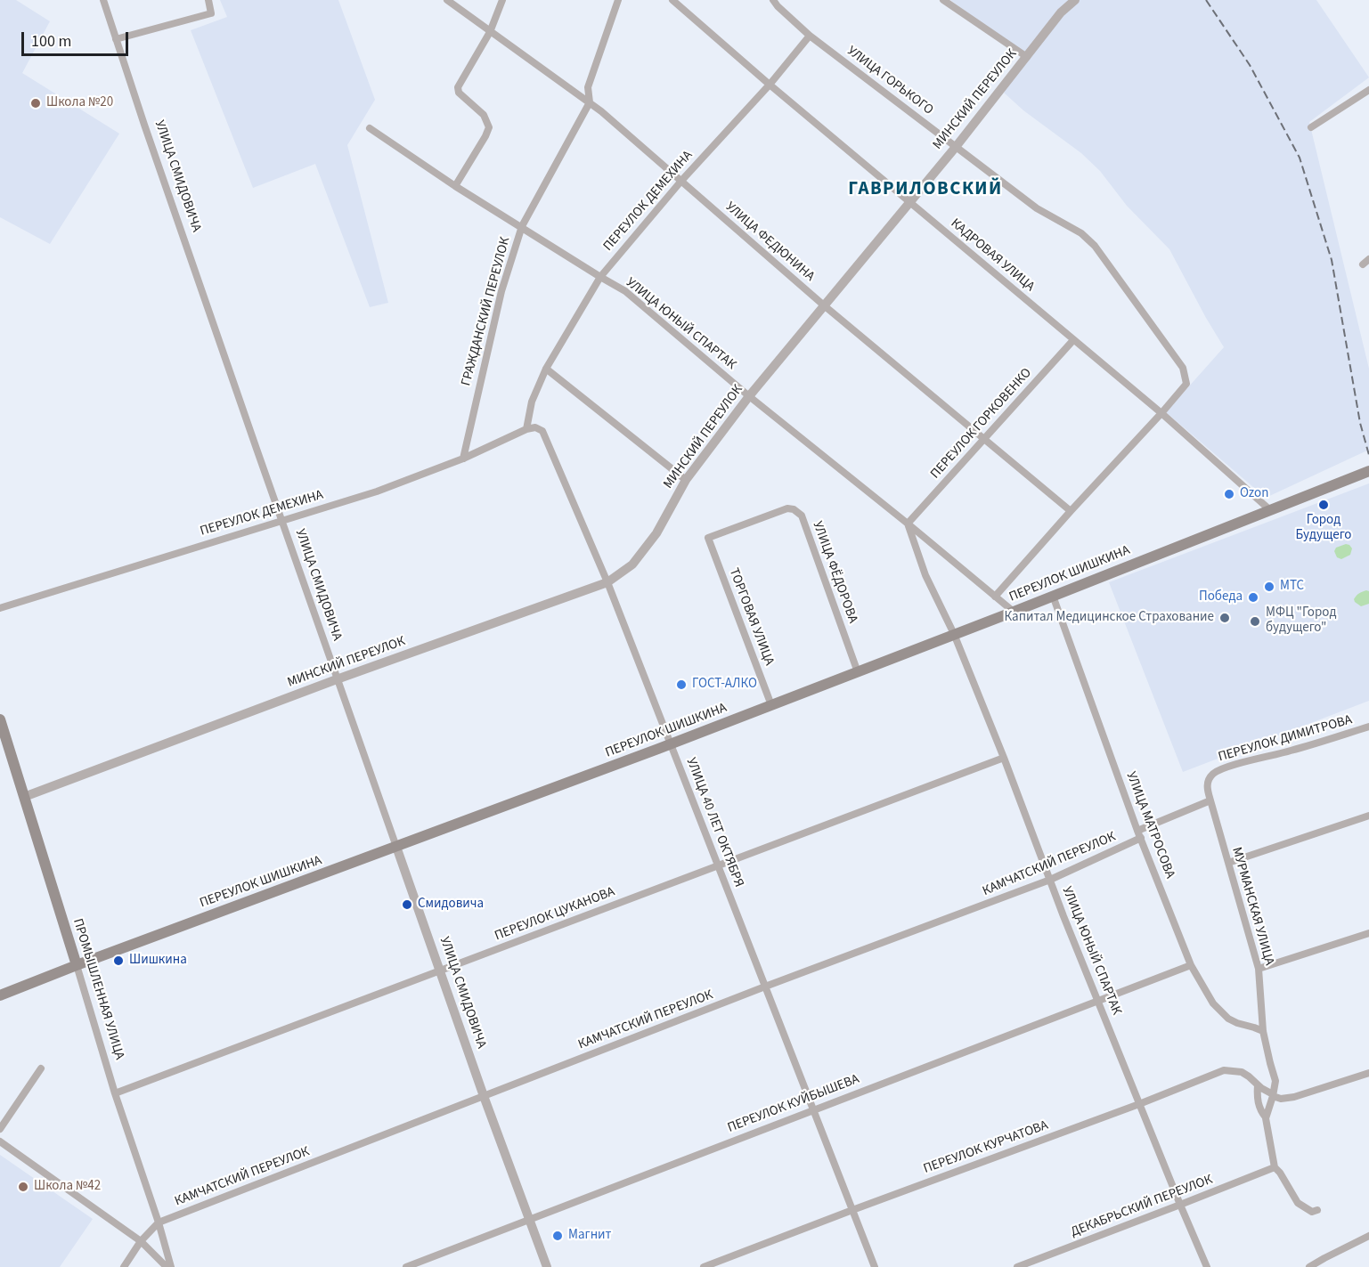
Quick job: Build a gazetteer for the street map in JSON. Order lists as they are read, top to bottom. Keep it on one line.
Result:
{"streets":{"main road":["ПЕРЕУЛОК ШИШКИНА","ПРОМЫШЛЕННАЯ УЛИЦА"],"street":["УЛИЦА ГОРЬКОГО","МИНСКИЙ ПЕРЕУЛОК","УЛИЦА СМИДОВИЧА","ПЕРЕУЛОК ДЕМЕХИНА","УЛИЦА ФЕДЮНИНА","КАДРОВАЯ УЛИЦА","ГРАЖДАНСКИЙ ПЕРЕУЛОК","УЛИЦА ЮНЫЙ СПАРТАК","ПЕРЕУЛОК ГОРКОВЕНКО","УЛИЦА ФЁДОРОВА","ТОРГОВАЯ УЛИЦА","ПЕРЕУЛОК ДИМИТРОВА","УЛИЦА 40 ЛЕТ ОКТЯБРЯ","УЛИЦА МАТРОСОВА","КАМЧАТСКИЙ ПЕРЕУЛОК","МУРМАНСКАЯ УЛИЦА","ПЕРЕУЛОК ЦУКАНОВА","ПЕРЕУЛОК КУЙБЫШЕВА","ПЕРЕУЛОК КУРЧАТОВА","ДЕКАБРЬСКИЙ ПЕРЕУЛОК"]},"crossings":[["УЛИЦА ГОРЬКОГО","МИНСКИЙ ПЕРЕУЛОК"],["УЛИЦА ГОРЬКОГО","ПЕРЕУЛОК ДЕМЕХИНА"],["УЛИЦА ГОРЬКОГО","ПЕРЕУЛОК ШИШКИНА"],["МИНСКИЙ ПЕРЕУЛОК","УЛИЦА СМИДОВИЧА"],["МИНСКИЙ ПЕРЕУЛОК","УЛИЦА ФЕДЮНИНА"],["МИНСКИЙ ПЕРЕУЛОК","КАДРОВАЯ УЛИЦА"],["МИНСКИЙ ПЕРЕУЛОК","УЛИЦА ЮНЫЙ СПАРТАК"],["МИНСКИЙ ПЕРЕУЛОК","УЛИЦА 40 ЛЕТ ОКТЯБРЯ"],["МИНСКИЙ ПЕРЕУЛОК","ПРОМЫШЛЕННАЯ УЛИЦА"],["УЛИЦА СМИДОВИЧА","ПЕРЕУЛОК ДЕМЕХИНА"],["УЛИЦА СМИДОВИЧА","ПЕРЕУЛОК ШИШКИНА"],["УЛИЦА СМИДОВИЧА","КАМЧАТСКИЙ ПЕРЕУЛОК"],["УЛИЦА СМИДОВИЧА","ПЕРЕУЛОК ЦУКАНОВА"],["УЛИЦА СМИДОВИЧА","ПЕРЕУЛОК КУЙБЫШЕВА"],["ПЕРЕУЛОК ДЕМЕХИНА","УЛИЦА ФЕДЮНИНА"],["ПЕРЕУЛОК ДЕМЕХИНА","КАДРОВАЯ УЛИЦА"],["ПЕРЕУЛОК ДЕМЕХИНА","ГРАЖДАНСКИЙ ПЕРЕУЛОК"],["ПЕРЕУЛОК ДЕМЕХИНА","УЛИЦА ЮНЫЙ СПАРТАК"],["ПЕРЕУЛОК ДЕМЕХИНА","УЛИЦА 40 ЛЕТ ОКТЯБРЯ"],["УЛИЦА ФЕДЮНИНА","ГРАЖДАНСКИЙ ПЕРЕУЛОК"],["УЛИЦА ФЕДЮНИНА","ПЕРЕУЛОК ГОРКОВЕНКО"],["УЛИЦА ФЕДЮНИНА","ПЕРЕУЛОК ШИШКИНА"],["КАДРОВАЯ УЛИЦА","ПЕРЕУЛОК ГОРКОВЕНКО"],["КАДРОВАЯ УЛИЦА","ПЕРЕУЛОК ШИШКИНА"],["ГРАЖДАНСКИЙ ПЕРЕУЛОК","УЛИЦА ЮНЫЙ СПАРТАК"],["УЛИЦА ЮНЫЙ СПАРТАК","ПЕРЕУЛОК ГОРКОВЕНКО"],["УЛИЦА ЮНЫЙ СПАРТАК","ПЕРЕУЛОК ШИШКИНА"],["УЛИЦА ЮНЫЙ СПАРТАК","КАМЧАТСКИЙ ПЕРЕУЛОК"],["УЛИЦА ЮНЫЙ СПАРТАК","ПЕРЕУЛОК ЦУКАНОВА"],["УЛИЦА ЮНЫЙ СПАРТАК","ПЕРЕУЛОК КУЙБЫШЕВА"],["УЛИЦА ЮНЫЙ СПАРТАК","ПЕРЕУЛОК КУРЧАТОВА"],["УЛИЦА ЮНЫЙ СПАРТАК","ДЕКАБРЬСКИЙ ПЕРЕУЛОК"],["УЛИЦА ФЁДОРОВА","ПЕРЕУЛОК ШИШКИНА"],["УЛИЦА ФЁДОРОВА","ТОРГОВАЯ УЛИЦА"],["ПЕРЕУЛОК ШИШКИНА","ТОРГОВАЯ УЛИЦА"],["ПЕРЕУЛОК ШИШКИНА","УЛИЦА 40 ЛЕТ ОКТЯБРЯ"],["ПЕРЕУЛОК ШИШКИНА","УЛИЦА МАТРОСОВА"],["ПЕРЕУЛОК ШИШКИНА","ПРОМЫШЛЕННАЯ УЛИЦА"],["ПЕРЕУЛОК ДИМИТРОВА","МУРМАНСКАЯ УЛИЦА"],["УЛИЦА 40 ЛЕТ ОКТЯБРЯ","КАМЧАТСКИЙ ПЕРЕУЛОК"],["УЛИЦА 40 ЛЕТ ОКТЯБРЯ","ПЕРЕУЛОК ЦУКАНОВА"],["УЛИЦА 40 ЛЕТ ОКТЯБРЯ","ПЕРЕУЛОК КУЙБЫШЕВА"],["УЛИЦА 40 ЛЕТ ОКТЯБРЯ","ПЕРЕУЛОК КУРЧАТОВА"],["УЛИЦА МАТРОСОВА","КАМЧАТСКИЙ ПЕРЕУЛОК"],["УЛИЦА МАТРОСОВА","МУРМАНСКАЯ УЛИЦА"],["УЛИЦА МАТРОСОВА","ПЕРЕУЛОК КУЙБЫШЕВА"],["КАМЧАТСКИЙ ПЕРЕУЛОК","ПРОМЫШЛЕННАЯ УЛИЦА"],["МУРМАНСКАЯ УЛИЦА","ПЕРЕУЛОК КУРЧАТОВА"],["МУРМАНСКАЯ УЛИЦА","ДЕКАБРЬСКИЙ ПЕРЕУЛОК"],["ПЕРЕУЛОК ЦУКАНОВА","ПРОМЫШЛЕННАЯ УЛИЦА"]],"districts":["ГАВРИЛОВСКИЙ"],"places":["Школа №20","Ozon","Город Будущего","МТС","Победа","Капитал Медицинское Страхование","МФЦ \"Город будущего\"","ГОСТ-АЛКО","Смидовича","Шишкина","Школа №42","Магнит"],"scale_bar":"100 m"}
